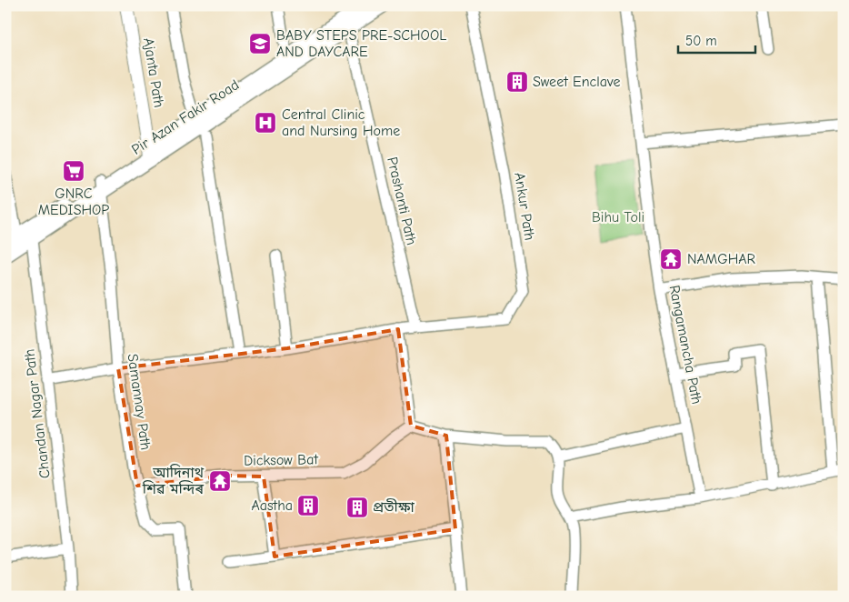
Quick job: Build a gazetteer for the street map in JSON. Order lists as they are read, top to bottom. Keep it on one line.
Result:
{"streets":{"main road":["Pir Azan Fakir Road"],"street":["Ajanta Path","Prashanti Path","Ankur Path","Rangamancha Path","Samannay Path","Chandan Nagar Path","Dicksow Bat"]},"crossings":[["Ajanta Path","Pir Azan Fakir Road"],["Pir Azan Fakir Road","Prashanti Path"],["Pir Azan Fakir Road","Samannay Path"],["Pir Azan Fakir Road","Chandan Nagar Path"],["Prashanti Path","Ankur Path"],["Samannay Path","Dicksow Bat"]],"parks":["Bihu Toli"],"places":{"school or university":["BABY STEPS PRE-SCHOOL AND DAYCARE"],"building":["Sweet Enclave","Aastha","প্রতীক্ষা"],"hospital":["Central Clinic and Nursing Home"],"supermarket":["GNRC MEDISHOP"],"temple":["NAMGHAR","আদিনাথ শিৱ মন্দিৰ"]},"scale_bar":"50 m"}
